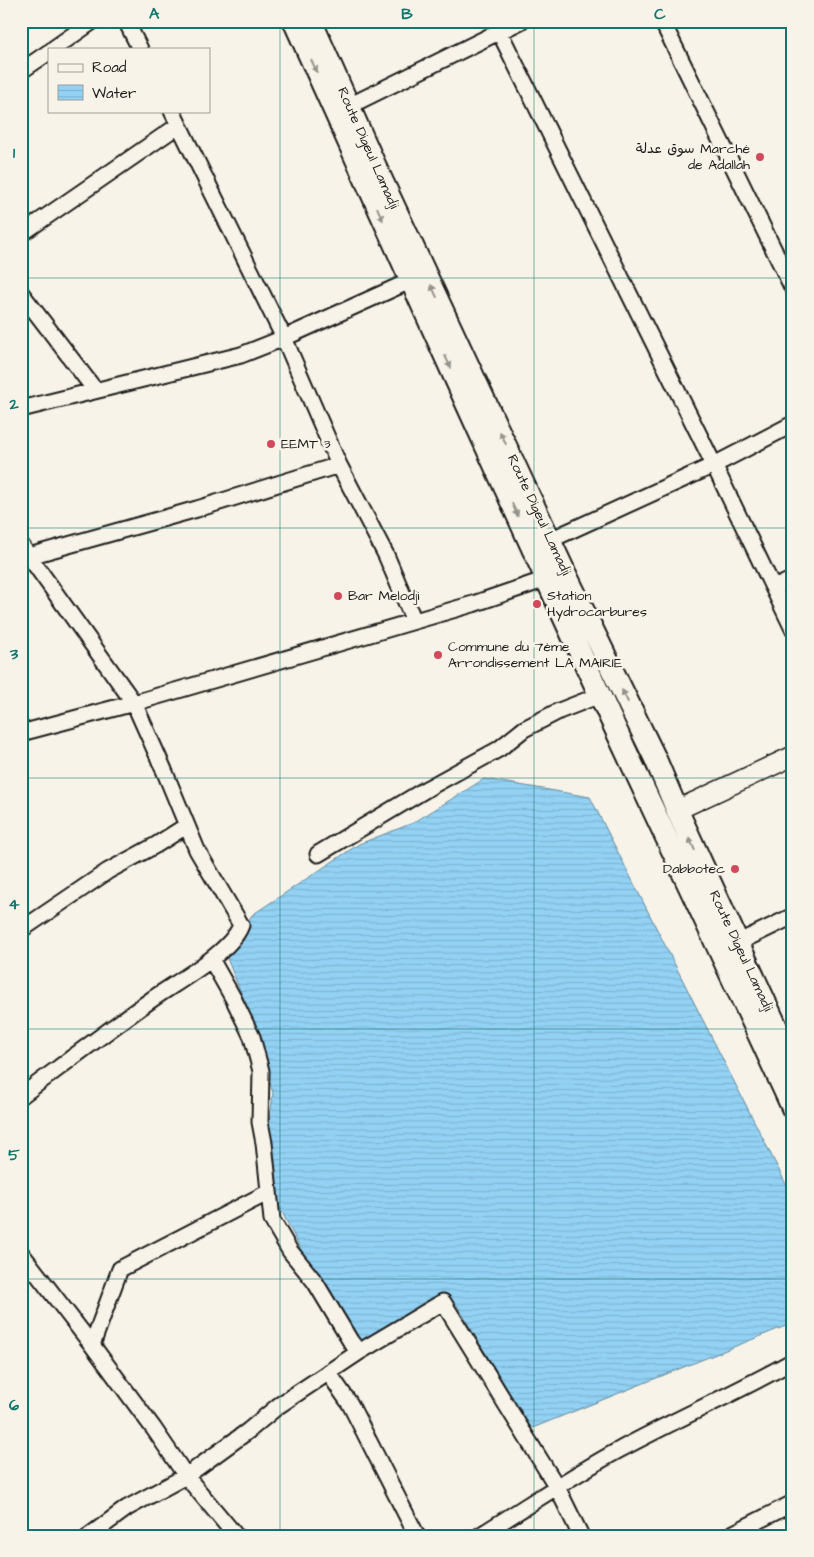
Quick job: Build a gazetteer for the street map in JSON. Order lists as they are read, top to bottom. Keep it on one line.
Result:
{"streets":{"main road":["Route Digeul Lamadji"]},"places":["سوق عدلة Marché de Adallah","EEMT 3","Bar Melodji","Station Hydrocarbures","Commune du 7ème Arrondissement LA MAIRIE","Dabbotec"],"legend":["Road","Water"],"grid":{"columns":["A","B","C"],"rows":["1","2","3","4","5","6"]}}
